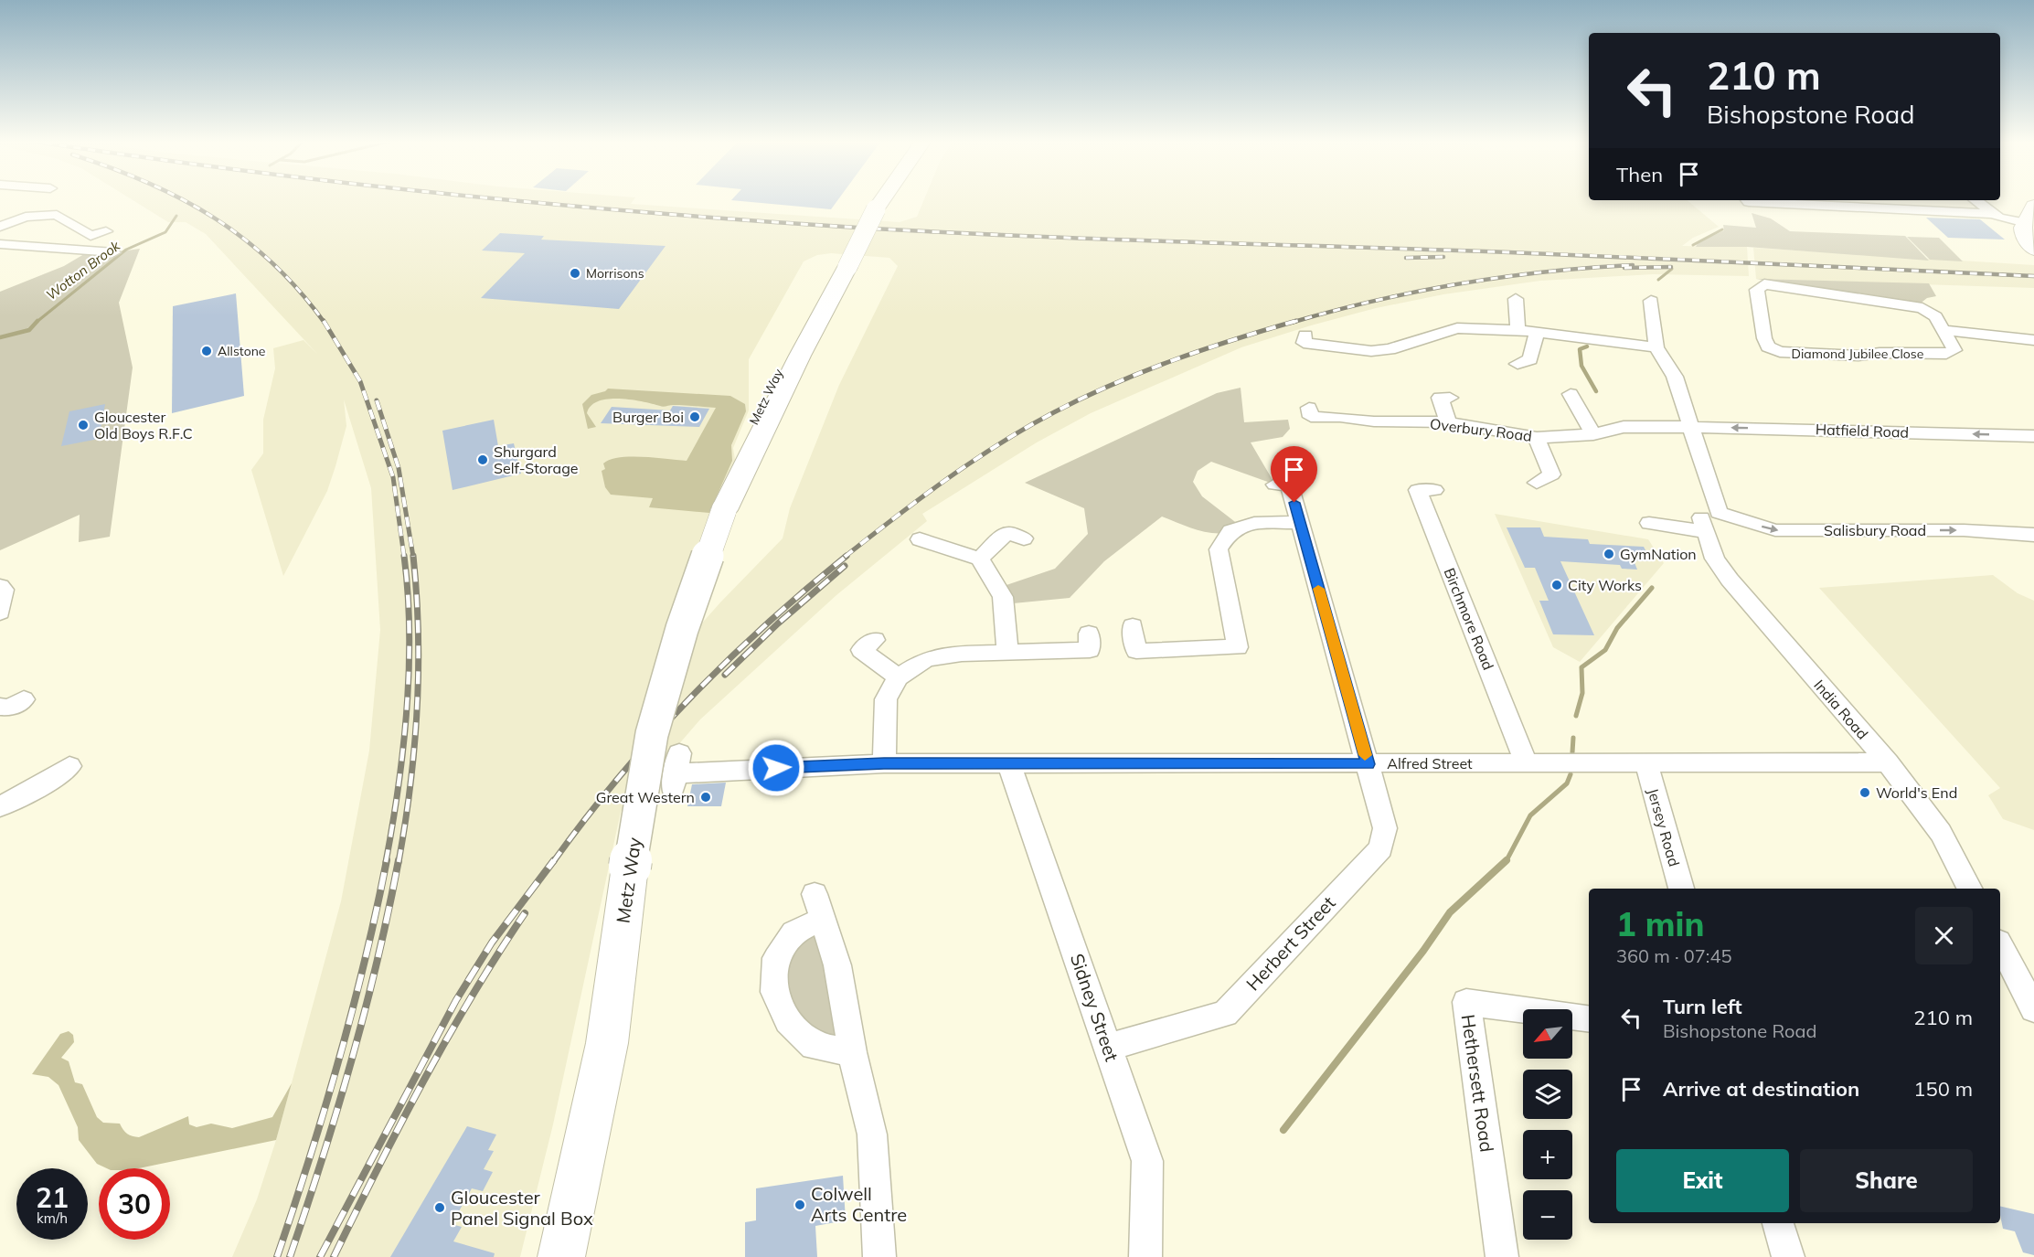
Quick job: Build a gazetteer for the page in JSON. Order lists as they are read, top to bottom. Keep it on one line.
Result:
{"streets":{"main road":["Metz Way"],"street":["Diamond Jubilee Close","Overbury Road","Hatfield Road","Salisbury Road","Birchmore Road","India Road","Alfred Street","Jersey Road","Herbert Street","Sidney Street","Hethersett Road"]},"crossings":[["Overbury Road","Hatfield Road"],["Overbury Road","India Road"],["Hatfield Road","India Road"],["Salisbury Road","India Road"],["Birchmore Road","Alfred Street"],["India Road","Alfred Street"],["Alfred Street","Jersey Road"],["Alfred Street","Herbert Street"],["Alfred Street","Sidney Street"],["Herbert Street","Sidney Street"]],"one_way":["Salisbury Road"],"water":["Wotton Brook"],"places":["Morrisons","Allstone","Burger Boi","Gloucester Old Boys R.F.C","Shurgard Self-Storage","GymNation","City Works","World's End","Great Western","Colwell Arts Centre","Gloucester Panel Signal Box"],"north":"bottom left","page":{"turn":["210 m","Bishopstone Road"],"then":"Then","heading":["1 min","360 m · 07:45"],"list":[{"name":"Turn left","note":"Bishopstone Road","value":"210 m"},{"name":"Arrive at destination","value":"150 m"}],"map_buttons":["+","−"],"buttons":["Exit","Share"],"speed":"21 km/h","limit":"30"}}
